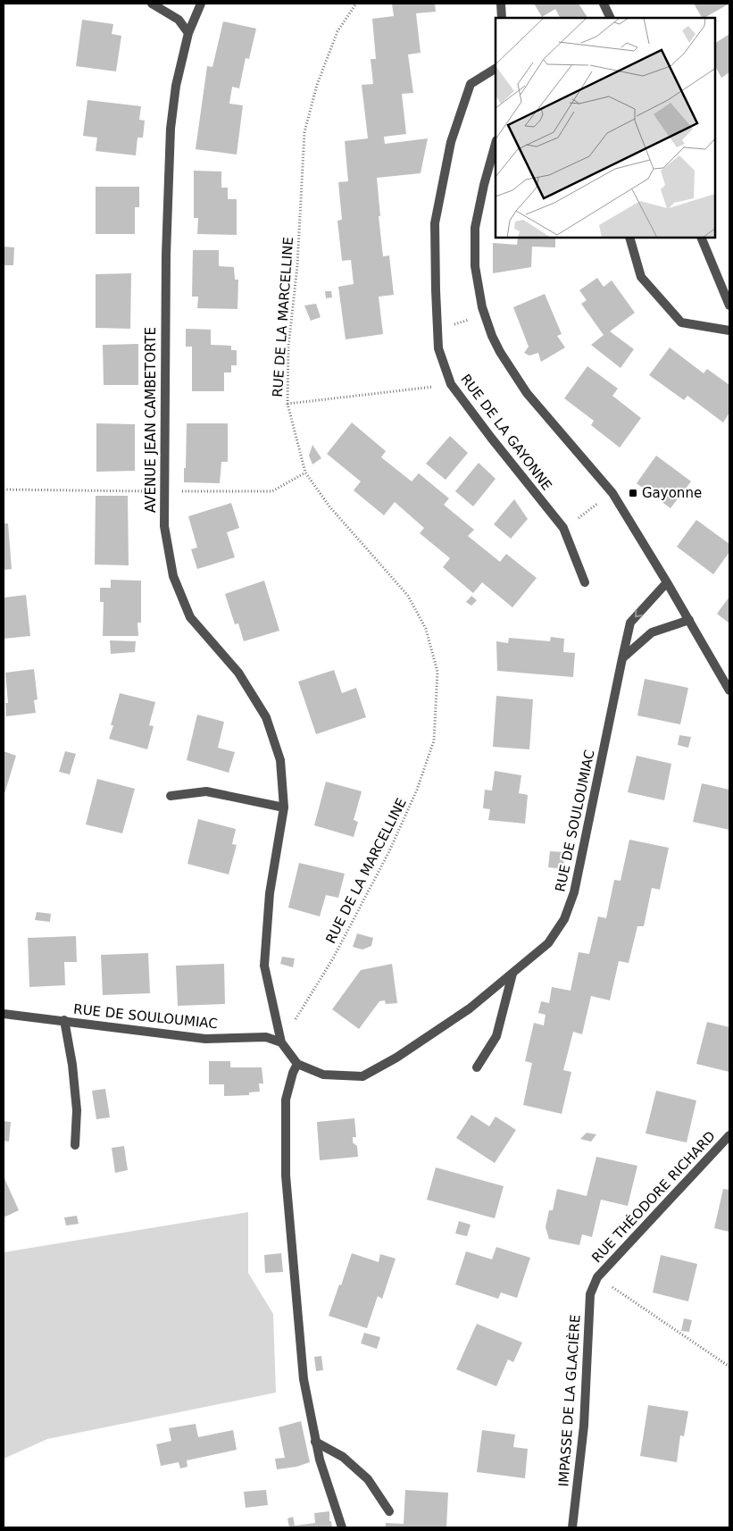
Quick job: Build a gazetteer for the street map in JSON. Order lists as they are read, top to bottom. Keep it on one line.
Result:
{"streets":{"street":["AVENUE JEAN CAMBETORTE","RUE DE LA GAYONNE","RUE DE SOULOUMIAC","RUE THÉODORE RICHARD","IMPASSE DE LA GLACIÈRE"],"path":["RUE DE LA MARCELLINE"]},"crossings":[["RUE DE LA MARCELLINE","AVENUE JEAN CAMBETORTE"],["RUE DE LA MARCELLINE","RUE DE SOULOUMIAC"],["AVENUE JEAN CAMBETORTE","RUE DE SOULOUMIAC"],["RUE THÉODORE RICHARD","IMPASSE DE LA GLACIÈRE"]],"places":{"transit":["Gayonne"]}}
